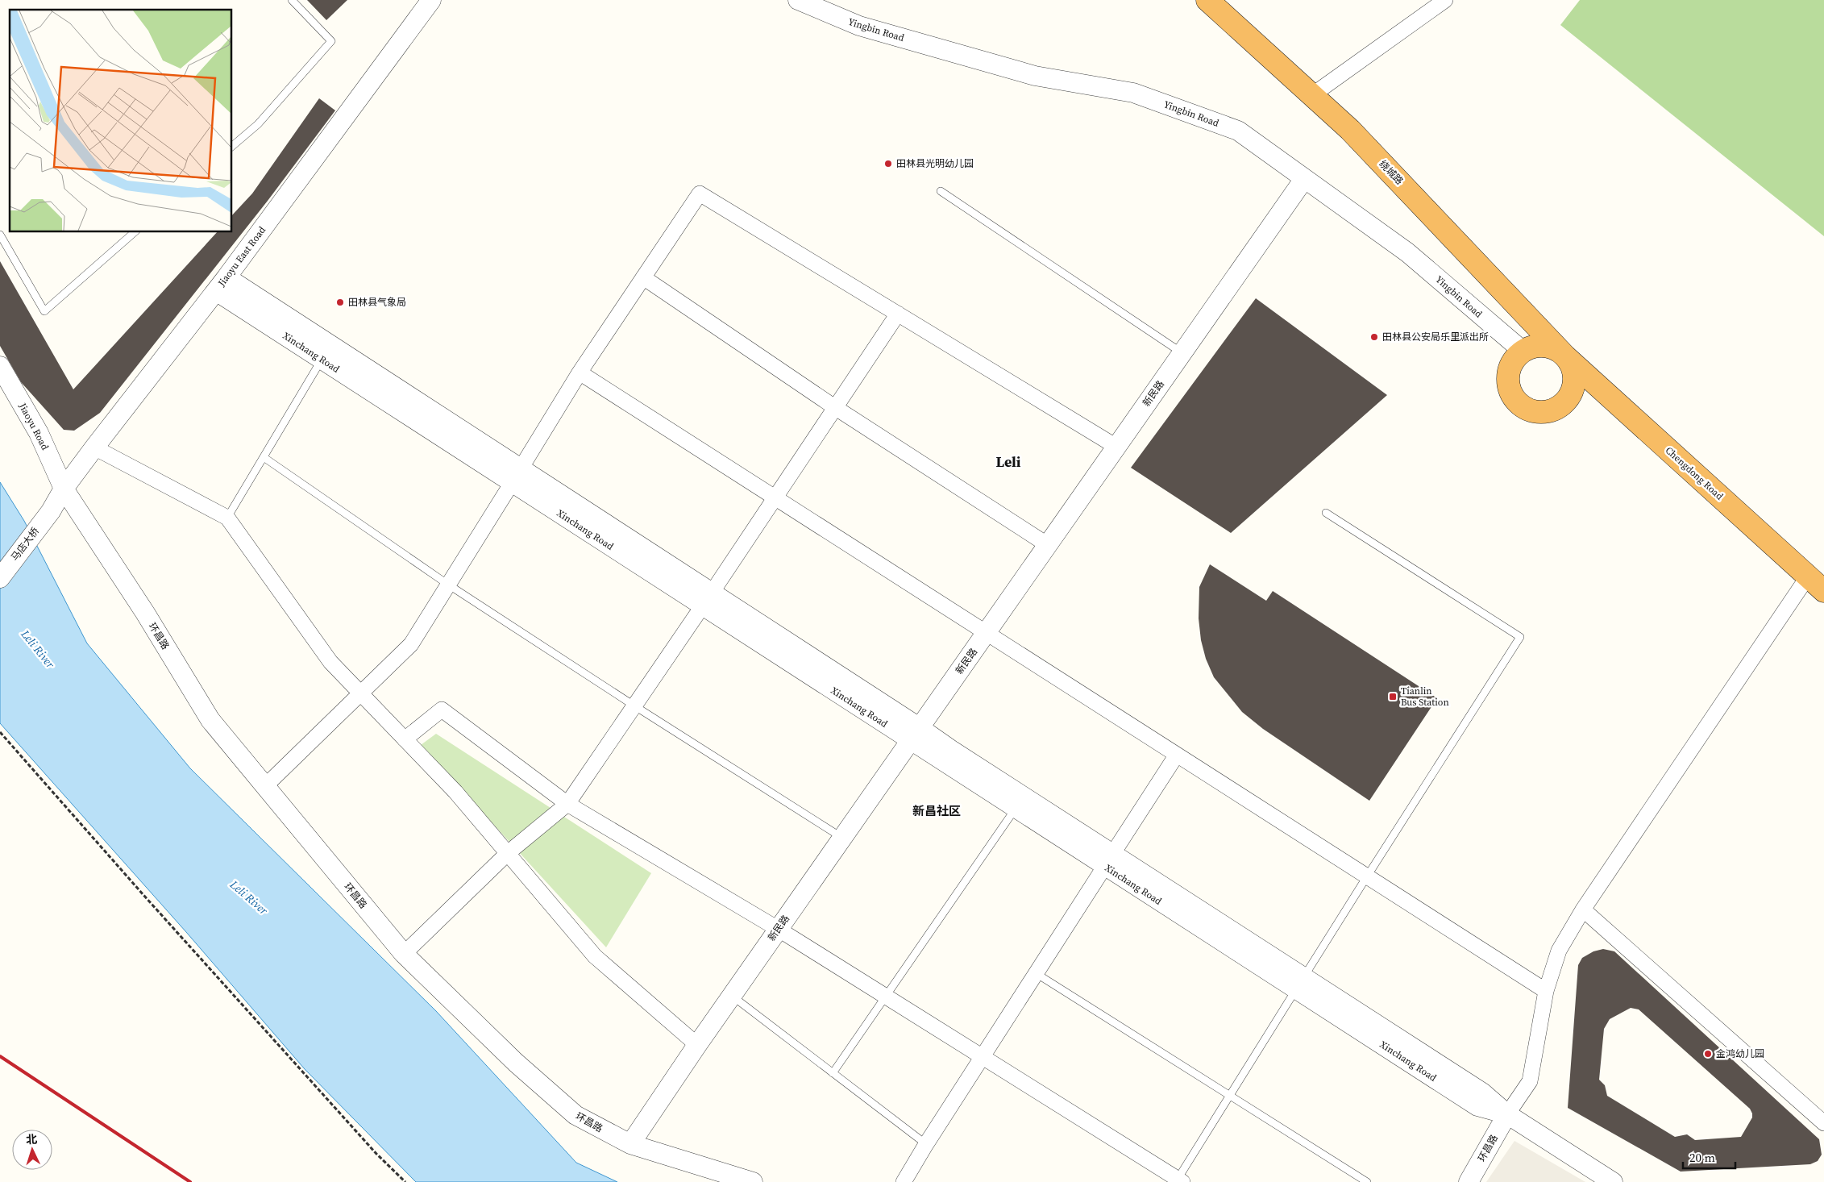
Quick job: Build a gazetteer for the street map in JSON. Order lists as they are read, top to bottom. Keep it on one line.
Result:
{"streets":{"highway":["绕城路","Chengdong Road"],"street":["Yingbin Road","Jiaoyu East Road","Xinchang Road","新民路","Jiaoyu Road","马店大桥","环昌路"]},"crossings":[["Yingbin Road","绕城路"],["Yingbin Road","新民路"],["Yingbin Road","Chengdong Road"],["绕城路","Chengdong Road"],["Jiaoyu East Road","Xinchang Road"],["Jiaoyu East Road","Jiaoyu Road"],["Jiaoyu East Road","马店大桥"],["Jiaoyu East Road","环昌路"],["Xinchang Road","新民路"],["Xinchang Road","环昌路"],["新民路","环昌路"],["Jiaoyu Road","环昌路"]],"districts":["Leli","新昌社区"],"water":["Leli River"],"places":{"other":["田林县光明幼儿园","田林县气象局","田林县公安局乐里派出所","金鸿幼儿园"],"transit":["Tianlin Bus Station"]},"scale_bar":"20 m","north":"top"}
